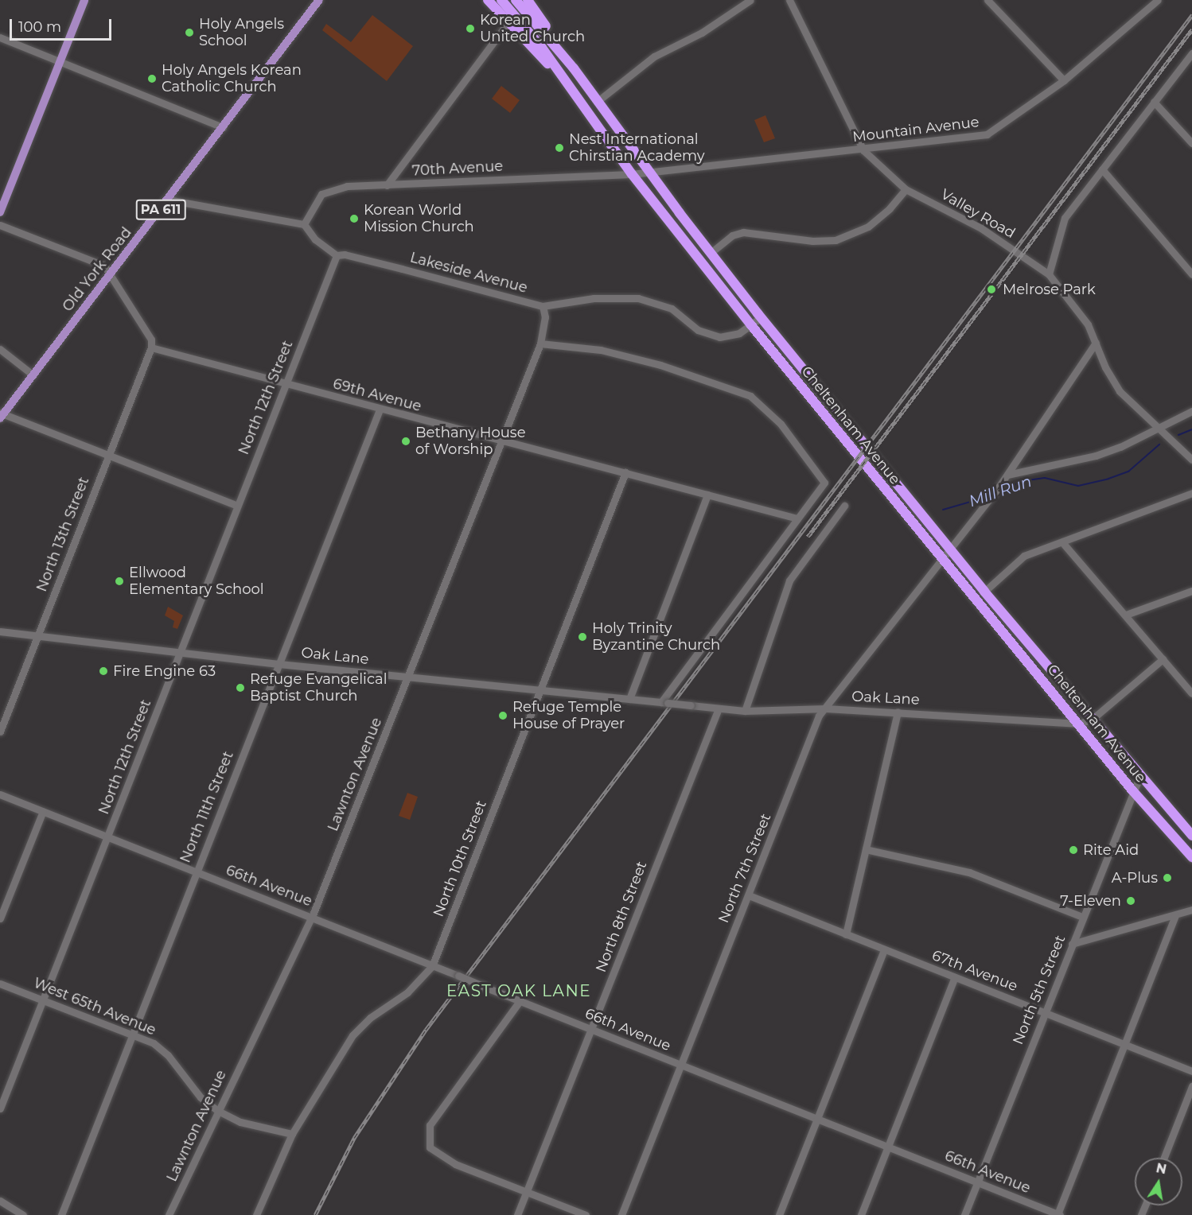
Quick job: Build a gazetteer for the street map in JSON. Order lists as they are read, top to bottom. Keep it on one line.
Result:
{"streets":{"highway":["Cheltenham Avenue"],"main road":["PA 611","Old York Road"],"street":["Mountain Avenue","70th Avenue","Valley Road","Lakeside Avenue","69th Avenue","North 12th Street","North 13th Street","Oak Lane","Lawnton Avenue","North 11th Street","North 10th Street","North 7th Street","66th Avenue","North 8th Street","67th Avenue","North 5th Street","West 65th Avenue"]},"crossings":[["Mountain Avenue","70th Avenue"],["Mountain Avenue","Valley Road"],["Mountain Avenue","Cheltenham Avenue"],["70th Avenue","Lakeside Avenue"],["70th Avenue","Cheltenham Avenue"],["Valley Road","North 7th Street"],["Lakeside Avenue","North 12th Street"],["Lakeside Avenue","Cheltenham Avenue"],["Lakeside Avenue","Lawnton Avenue"],["69th Avenue","North 12th Street"],["69th Avenue","North 13th Street"],["69th Avenue","Lawnton Avenue"],["69th Avenue","North 11th Street"],["69th Avenue","North 10th Street"],["North 12th Street","Oak Lane"],["North 12th Street","66th Avenue"],["North 12th Street","West 65th Avenue"],["Cheltenham Avenue","Oak Lane"],["Cheltenham Avenue","North 7th Street"],["Cheltenham Avenue","North 5th Street"],["North 13th Street","Oak Lane"],["Oak Lane","Lawnton Avenue"],["Oak Lane","North 11th Street"],["Oak Lane","North 10th Street"],["Oak Lane","North 7th Street"],["Oak Lane","North 8th Street"],["Lawnton Avenue","66th Avenue"],["Lawnton Avenue","West 65th Avenue"],["North 11th Street","66th Avenue"],["North 11th Street","West 65th Avenue"],["North 10th Street","66th Avenue"],["North 10th Street","West 65th Avenue"],["North 7th Street","66th Avenue"],["North 7th Street","67th Avenue"],["66th Avenue","North 8th Street"],["66th Avenue","North 5th Street"],["67th Avenue","North 5th Street"]],"districts":["EAST OAK LANE"],"water":["Mill Run"],"places":["Korean United Church","Holy Angels School","Holy Angels Korean Catholic Church","Nest International Chirstian Academy","Korean World Mission Church","Melrose Park","Bethany House of Worship","Ellwood Elementary School","Holy Trinity Byzantine Church","Fire Engine 63","Refuge Evangelical Baptist Church","Refuge Temple House of Prayer","Rite Aid","A-Plus","7-Eleven"],"scale_bar":"100 m","north":"top"}
